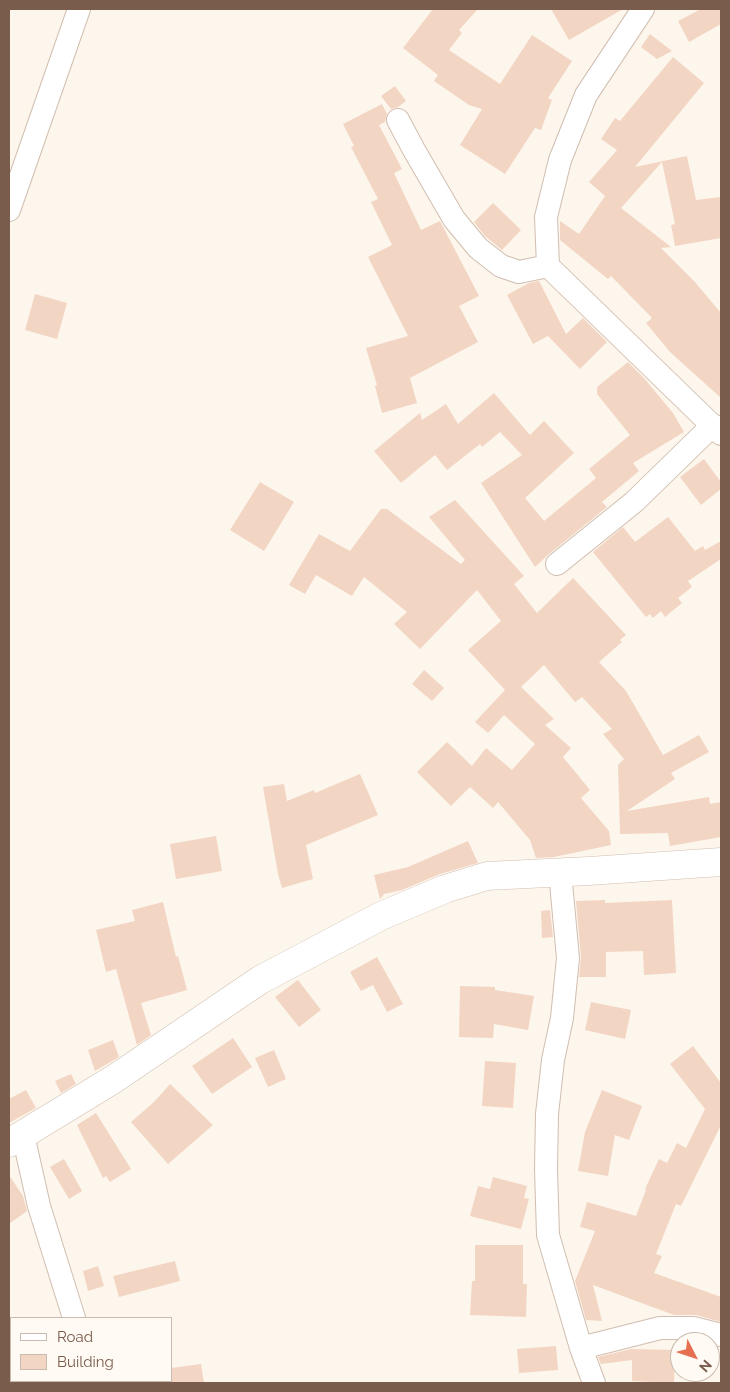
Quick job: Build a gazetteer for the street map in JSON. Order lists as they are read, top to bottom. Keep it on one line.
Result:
{"legend":["Road","Building"],"north":"bottom right"}
